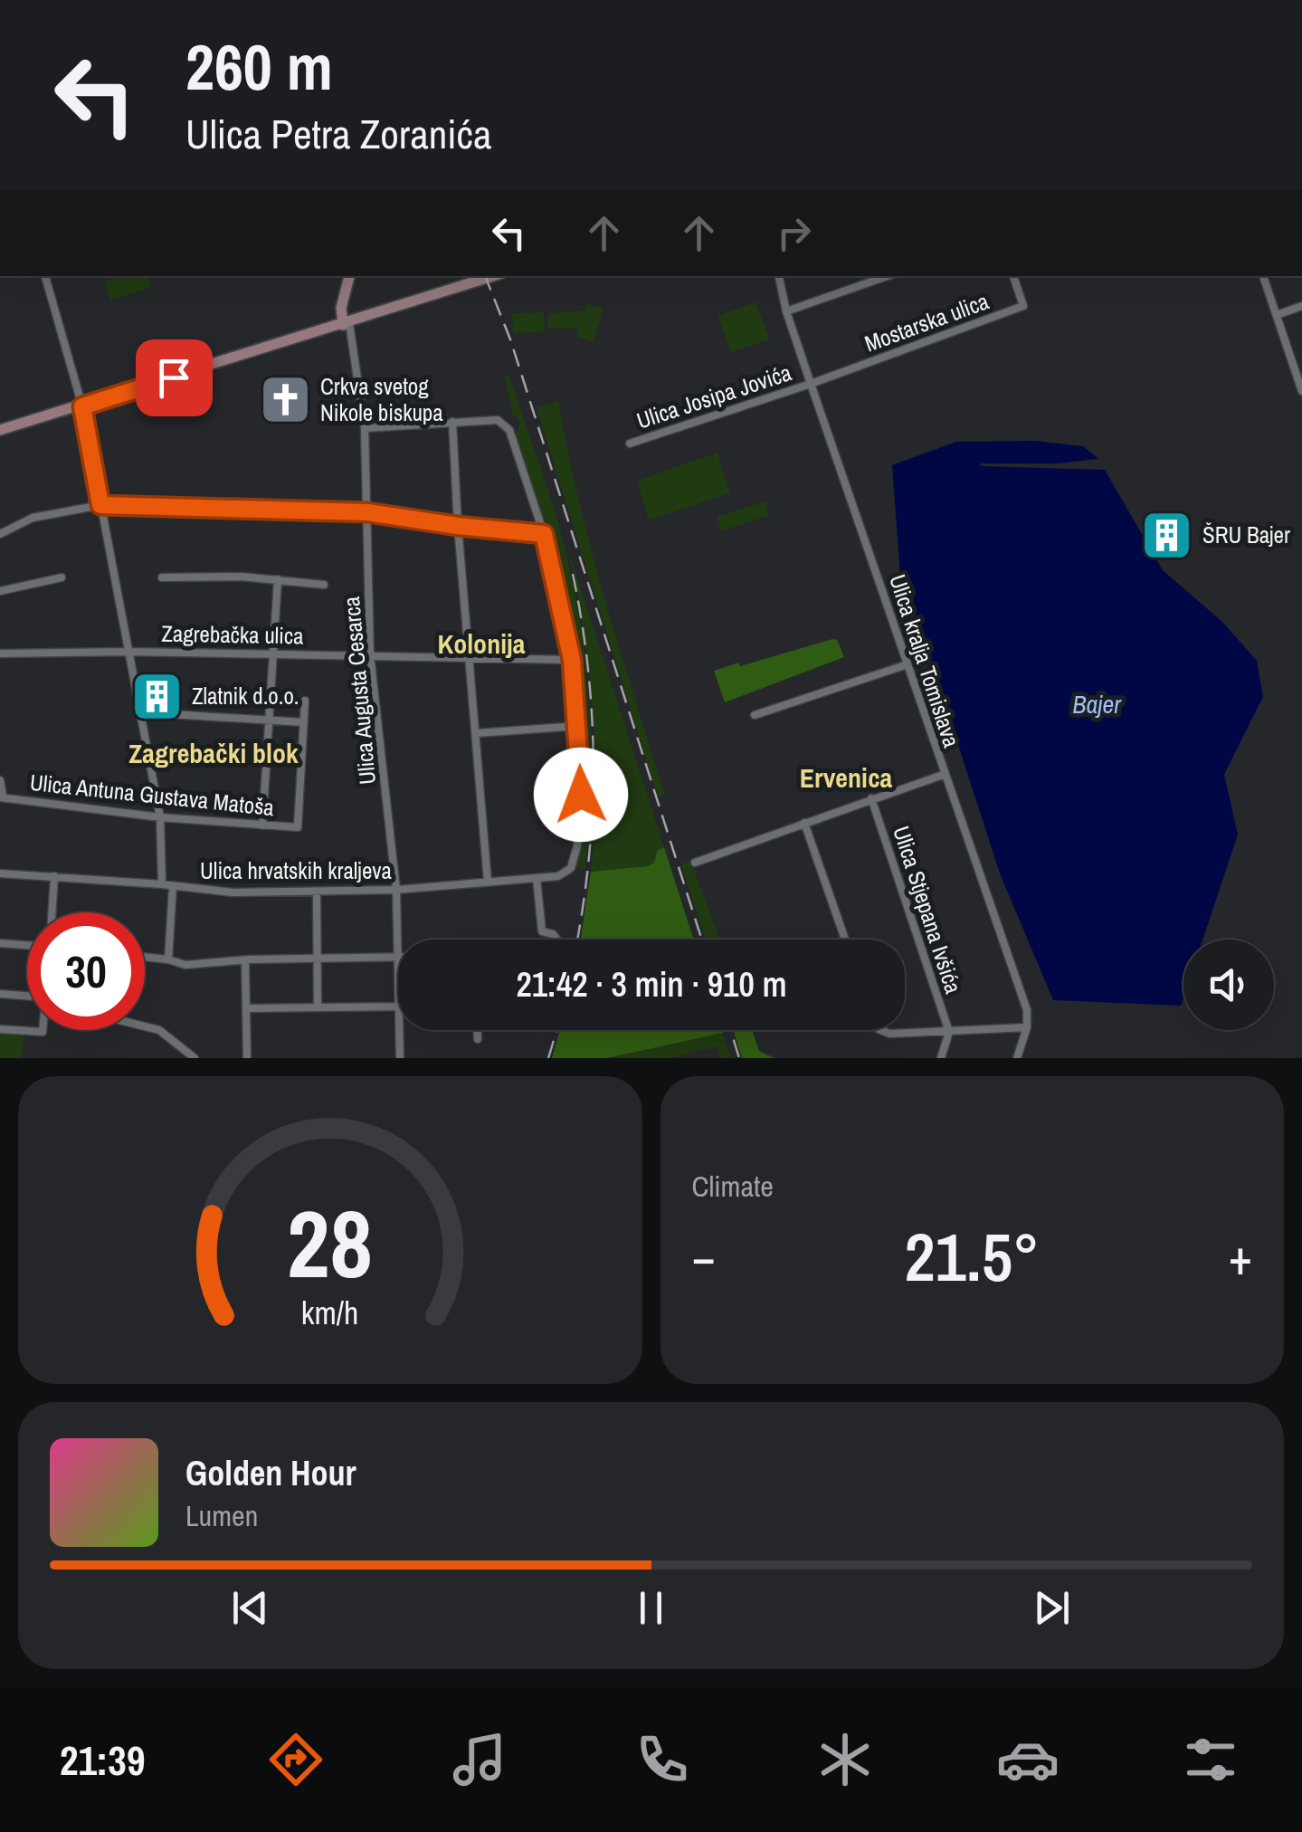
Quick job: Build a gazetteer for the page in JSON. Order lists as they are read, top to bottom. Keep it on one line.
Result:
{"streets":{"street":["Mostarska ulica","Ulica Josipa Jovića","Zagrebačka ulica","Ulica kralja Tomislava","Ulica Augusta Cesarca","Ulica Antuna Gustava Matoša","Ulica hrvatskih kraljeva","Ulica Stjepana Ivšića"]},"crossings":[["Mostarska ulica","Ulica Josipa Jovića"],["Mostarska ulica","Ulica kralja Tomislava"],["Ulica Josipa Jovića","Ulica kralja Tomislava"],["Zagrebačka ulica","Ulica Augusta Cesarca"],["Ulica Augusta Cesarca","Ulica hrvatskih kraljeva"]],"districts":["Kolonija","Zagrebački blok","Ervenica"],"water":["Bajer"],"places":{"church":["Crkva svetog Nikole biskupa"],"building":["ŠRU Bajer","Zlatnik d.o.o."]},"page":{"turn":["260 m","Ulica Petra Zoranića"],"limit":"30","trip":"21:42 · 3 min · 910 m","tile":"Climate","heat":["−","21.5°","+"],"song":["Golden Hour","Lumen"],"tabs":"21:39","gauge":["28","km/h"]}}
